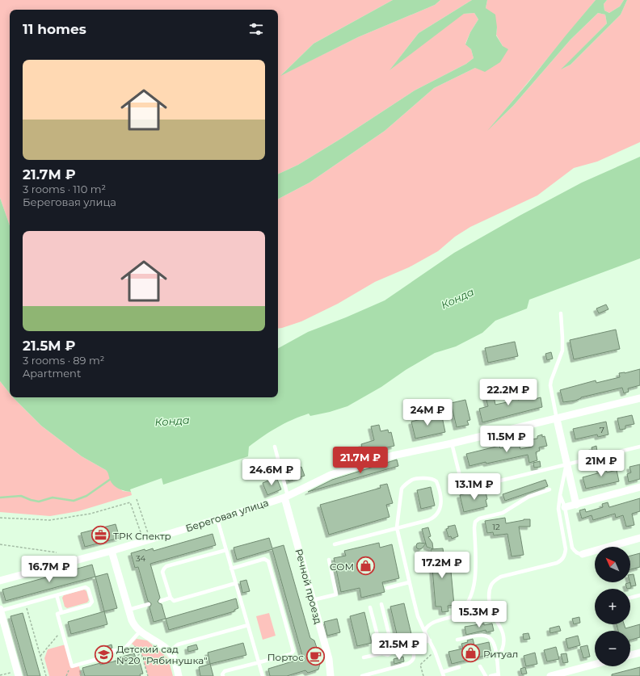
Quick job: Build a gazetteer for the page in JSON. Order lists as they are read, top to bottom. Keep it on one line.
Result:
{"streets":{"street":["Береговая улица","Речной проезд"]},"crossings":[["Береговая улица","Речной проезд"]],"water":["Конда"],"places":{"office":["ТРК Спектр"],"shop":["СОМ","Ритуал"],"school or university":["Детский сад №20 \"Рябинушка\""],"cafe":["Портос"]},"house_numbers":["7","12","34"],"north":"top left","page":{"heading":"11 homes","list":[{"name":"21.7M ₽","note":"3 rooms · 110 m² · Береговая улица"},{"name":"21.5M ₽","note":"3 rooms · 89 m² · Apartment"}],"price":["22.2M ₽","24M ₽","11.5M ₽","21.7M ₽","21M ₽","24.6M ₽","13.1M ₽","17.2M ₽","16.7M ₽","15.3M ₽","21.5M ₽"],"map_buttons":["+","−"]}}
